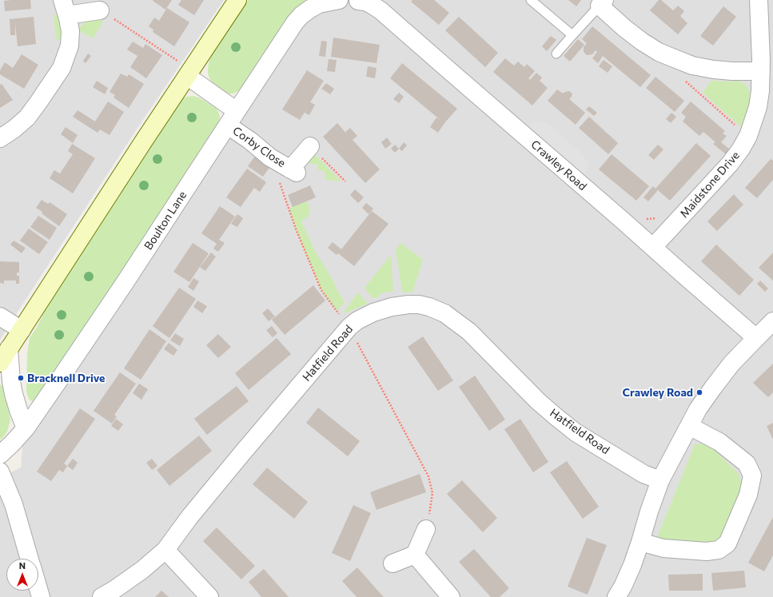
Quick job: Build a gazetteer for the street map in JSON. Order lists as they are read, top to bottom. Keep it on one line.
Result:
{"streets":{"street":["Corby Close","Crawley Road","Maidstone Drive","Boulton Lane","Hatfield Road"]},"crossings":[["Corby Close","Boulton Lane"],["Crawley Road","Maidstone Drive"]],"places":["Bracknell Drive","Crawley Road"],"north":"top"}
